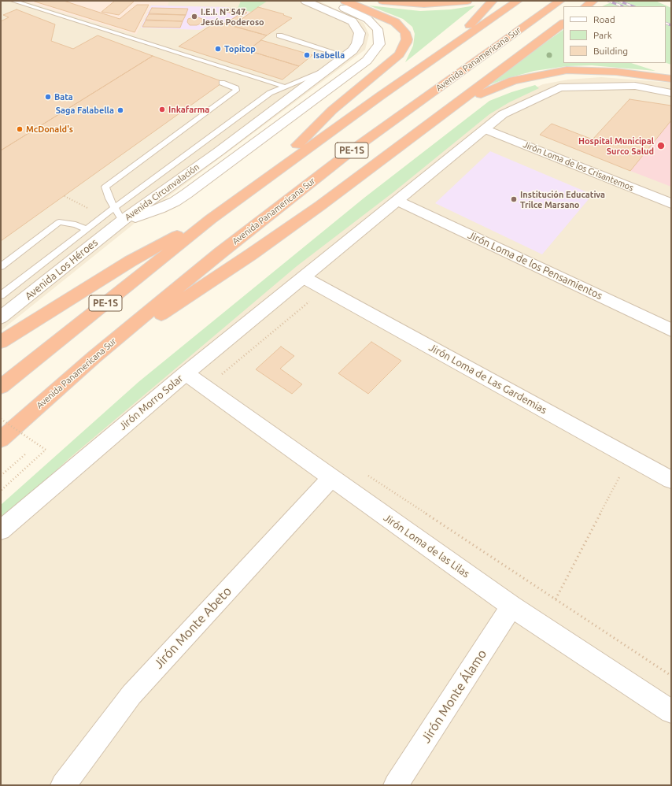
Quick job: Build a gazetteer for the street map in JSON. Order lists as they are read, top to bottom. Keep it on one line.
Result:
{"streets":{"highway":["Avenida Panamericana Sur","PE-1S"],"street":["Jirón Loma de los Crisantemos","Avenida Circunvalación","Jirón Loma de los Pensamientos","Avenida Los Héroes","Jirón Loma de Las Gardemias","Jirón Morro Solar","Jirón Loma de las Lilas","Jirón Monte Abeto","Jirón Monte Álamo"]},"crossings":[["Jirón Loma de los Crisantemos","Jirón Morro Solar"],["Avenida Circunvalación","Avenida Los Héroes"],["Jirón Loma de los Pensamientos","Jirón Morro Solar"],["Jirón Loma de Las Gardemias","Jirón Morro Solar"],["Jirón Morro Solar","Jirón Loma de las Lilas"],["Jirón Loma de las Lilas","Jirón Monte Abeto"],["Jirón Loma de las Lilas","Jirón Monte Álamo"]],"places":["I.E.I. N° 547 Jesús Poderoso","Topitop","Isabella","Bata","Inkafarma","Saga Falabella","McDonald's","Hospital Municipal Surco Salud","Institución Educativa Trilce Marsano"],"legend":["Road","Park","Building"]}
